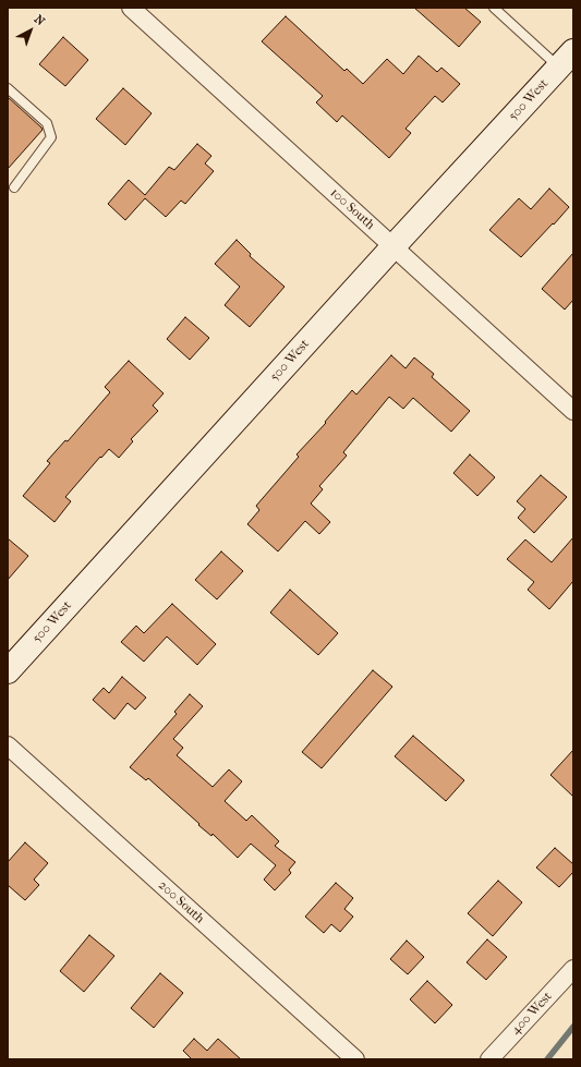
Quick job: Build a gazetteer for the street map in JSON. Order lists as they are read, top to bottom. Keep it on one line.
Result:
{"streets":{"street":["500 West","100 South","200 South","400 West"]},"crossings":[["500 West","100 South"]],"north":"top right"}
